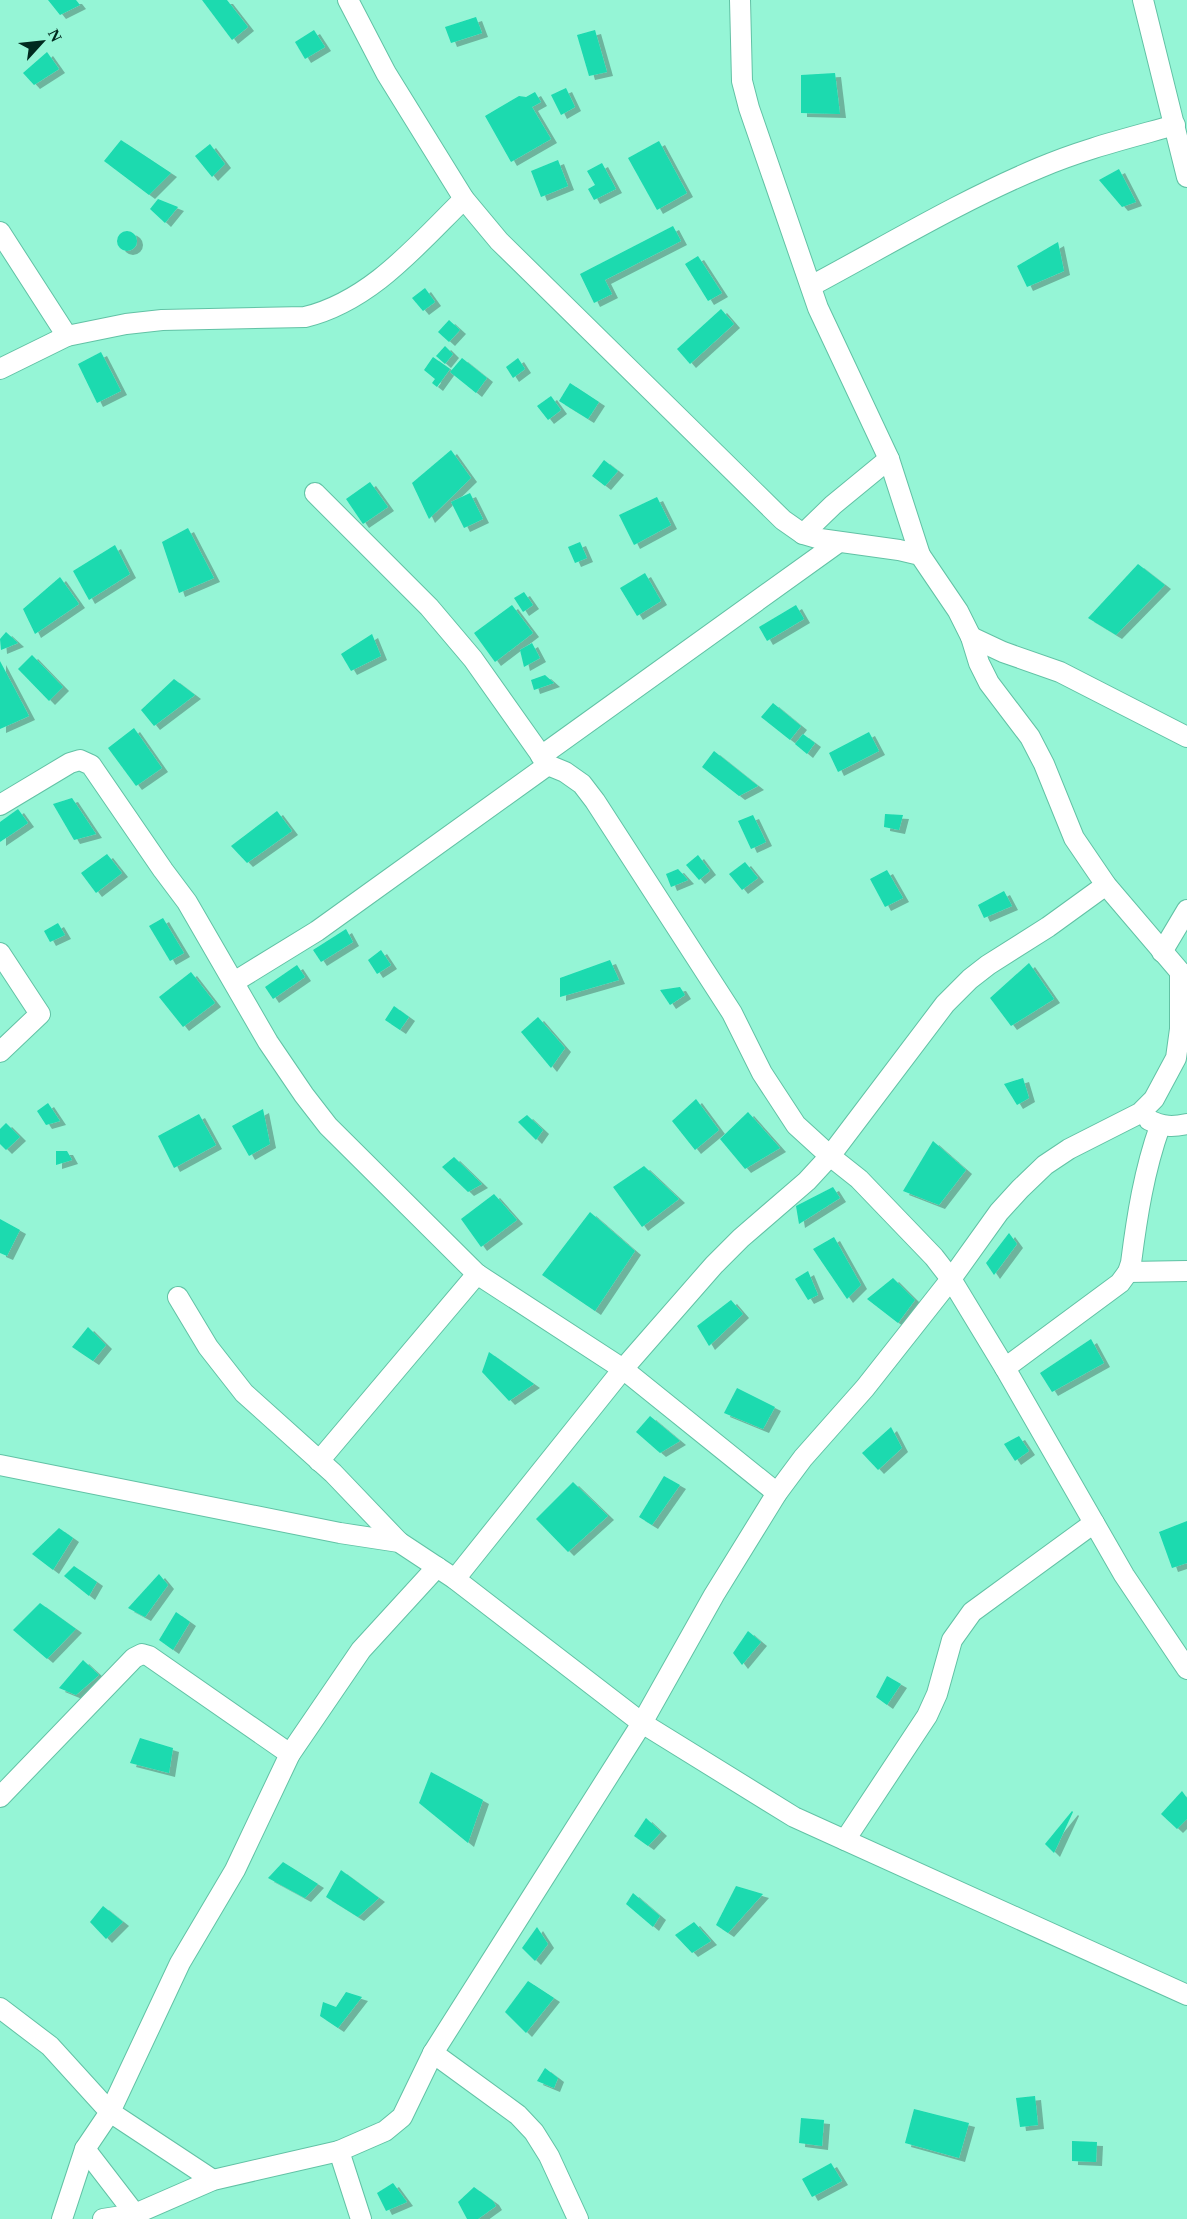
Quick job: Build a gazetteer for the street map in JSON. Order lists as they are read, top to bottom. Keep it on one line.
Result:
{"north":"top right"}
